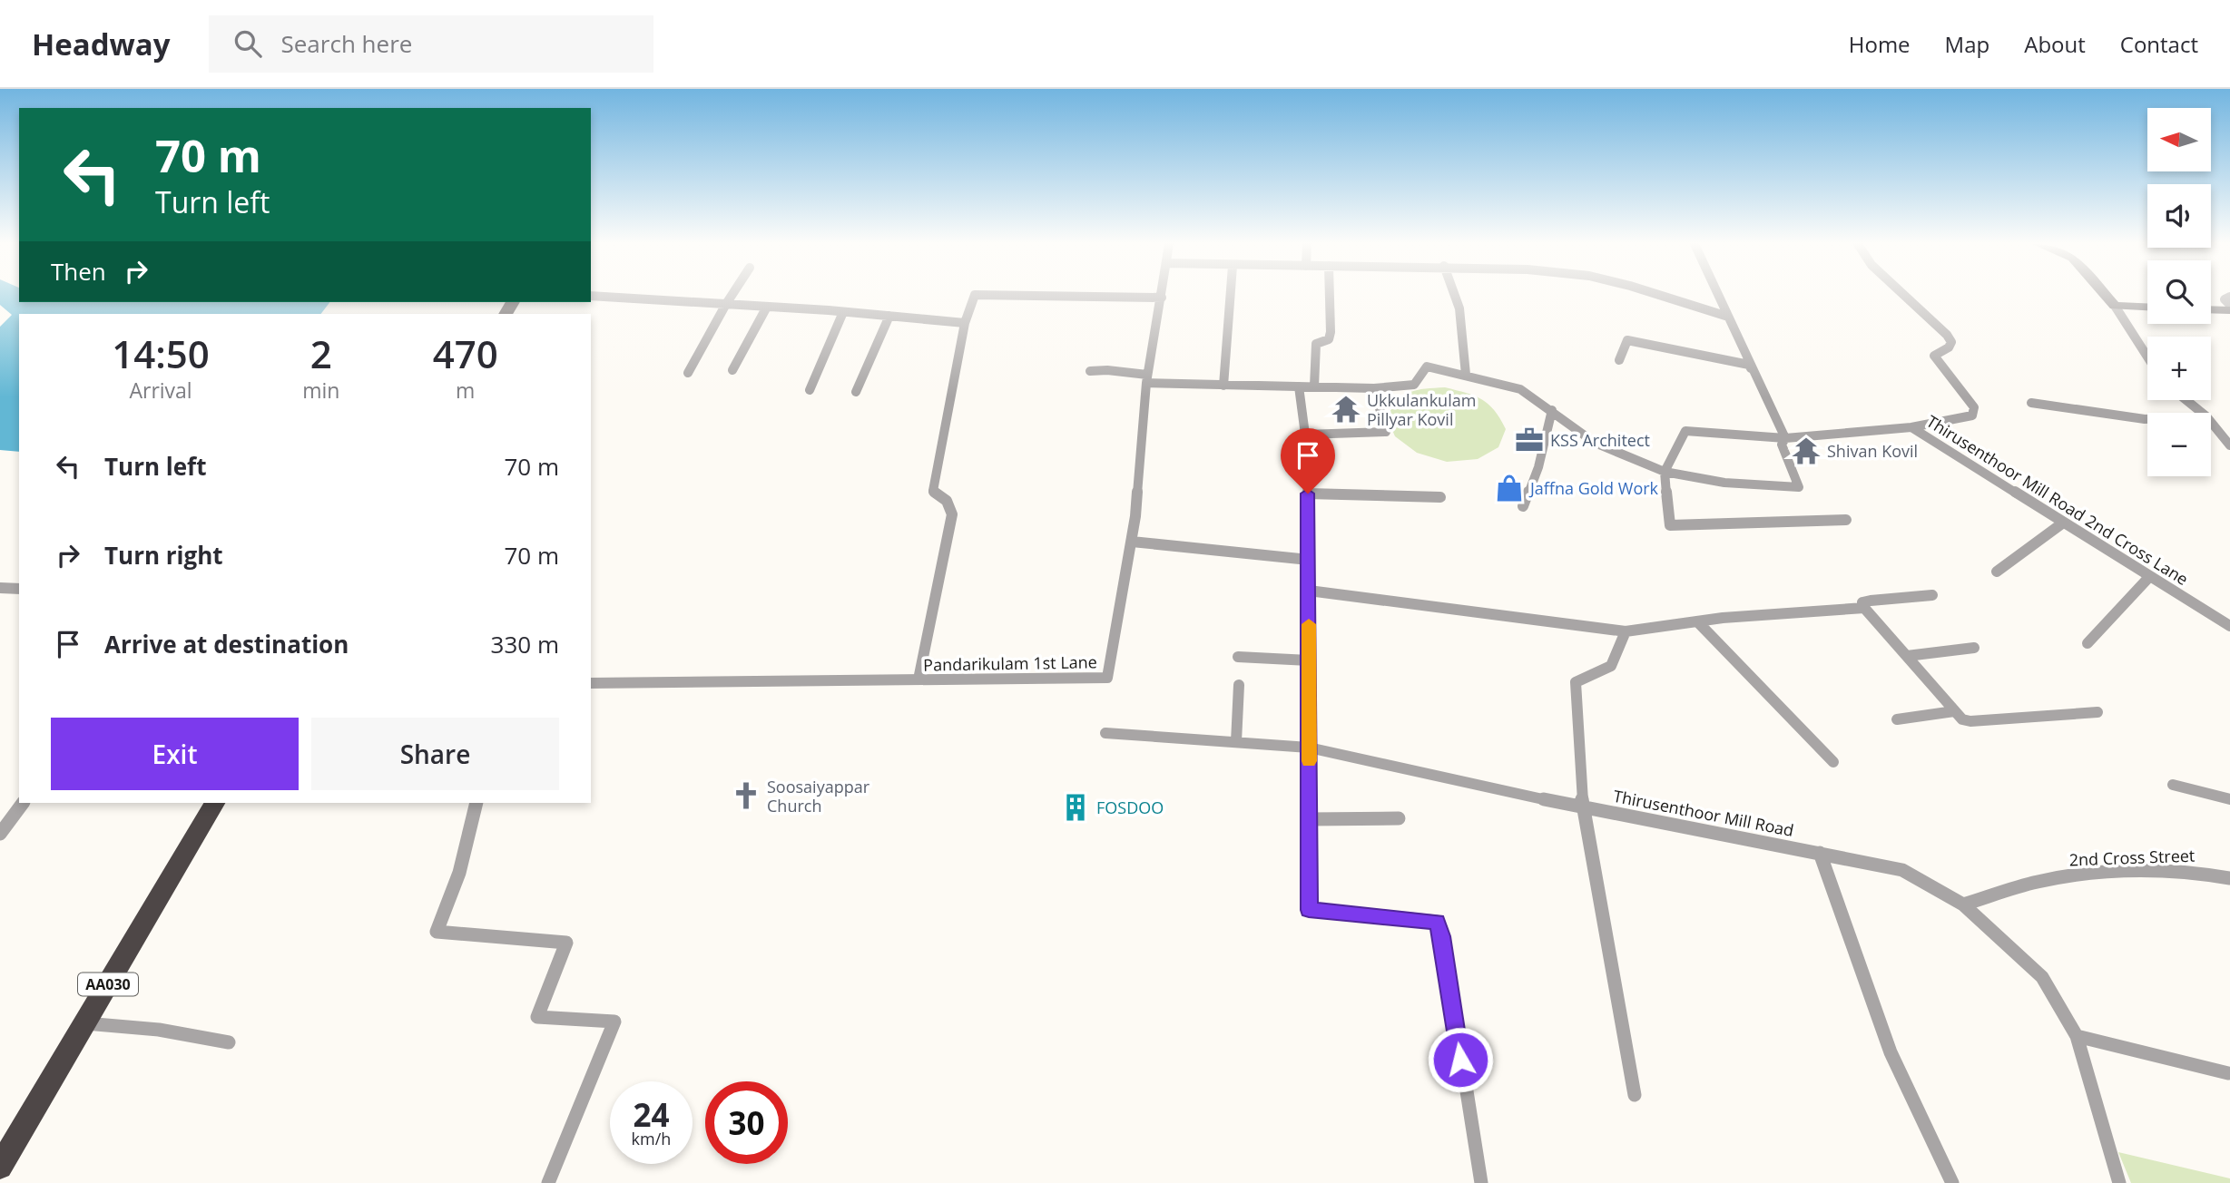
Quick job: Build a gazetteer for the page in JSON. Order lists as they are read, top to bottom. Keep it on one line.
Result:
{"streets":{"highway":["AA030"],"street":["Thirusenthoor Mill Road 2nd Cross Lane","Pandarikulam 1st Lane","Thirusenthoor Mill Road","2nd Cross Street"]},"crossings":[["Thirusenthoor Mill Road","2nd Cross Street"]],"places":{"temple":["Ukkulankulam Pillyar Kovil","Shivan Kovil"],"office":["KSS Architect"],"shop":["Jaffna Gold Work"],"church":["Soosaiyappar Church"],"building":["FOSDOO"]},"north":"left","page":{"header":"Headway","search":"Search here","nav":["Home","Map","About","Contact"],"map_buttons":["+","−"],"turn":["70 m","Turn left"],"then":"Then","eta":["14:50","Arrival","2","min","470","m"],"list":[{"name":"Turn left","value":"70 m"},{"name":"Turn right","value":"70 m"},{"name":"Arrive at destination","value":"330 m"}],"buttons":["Exit","Share"],"speed":"24 km/h","limit":"30"}}
